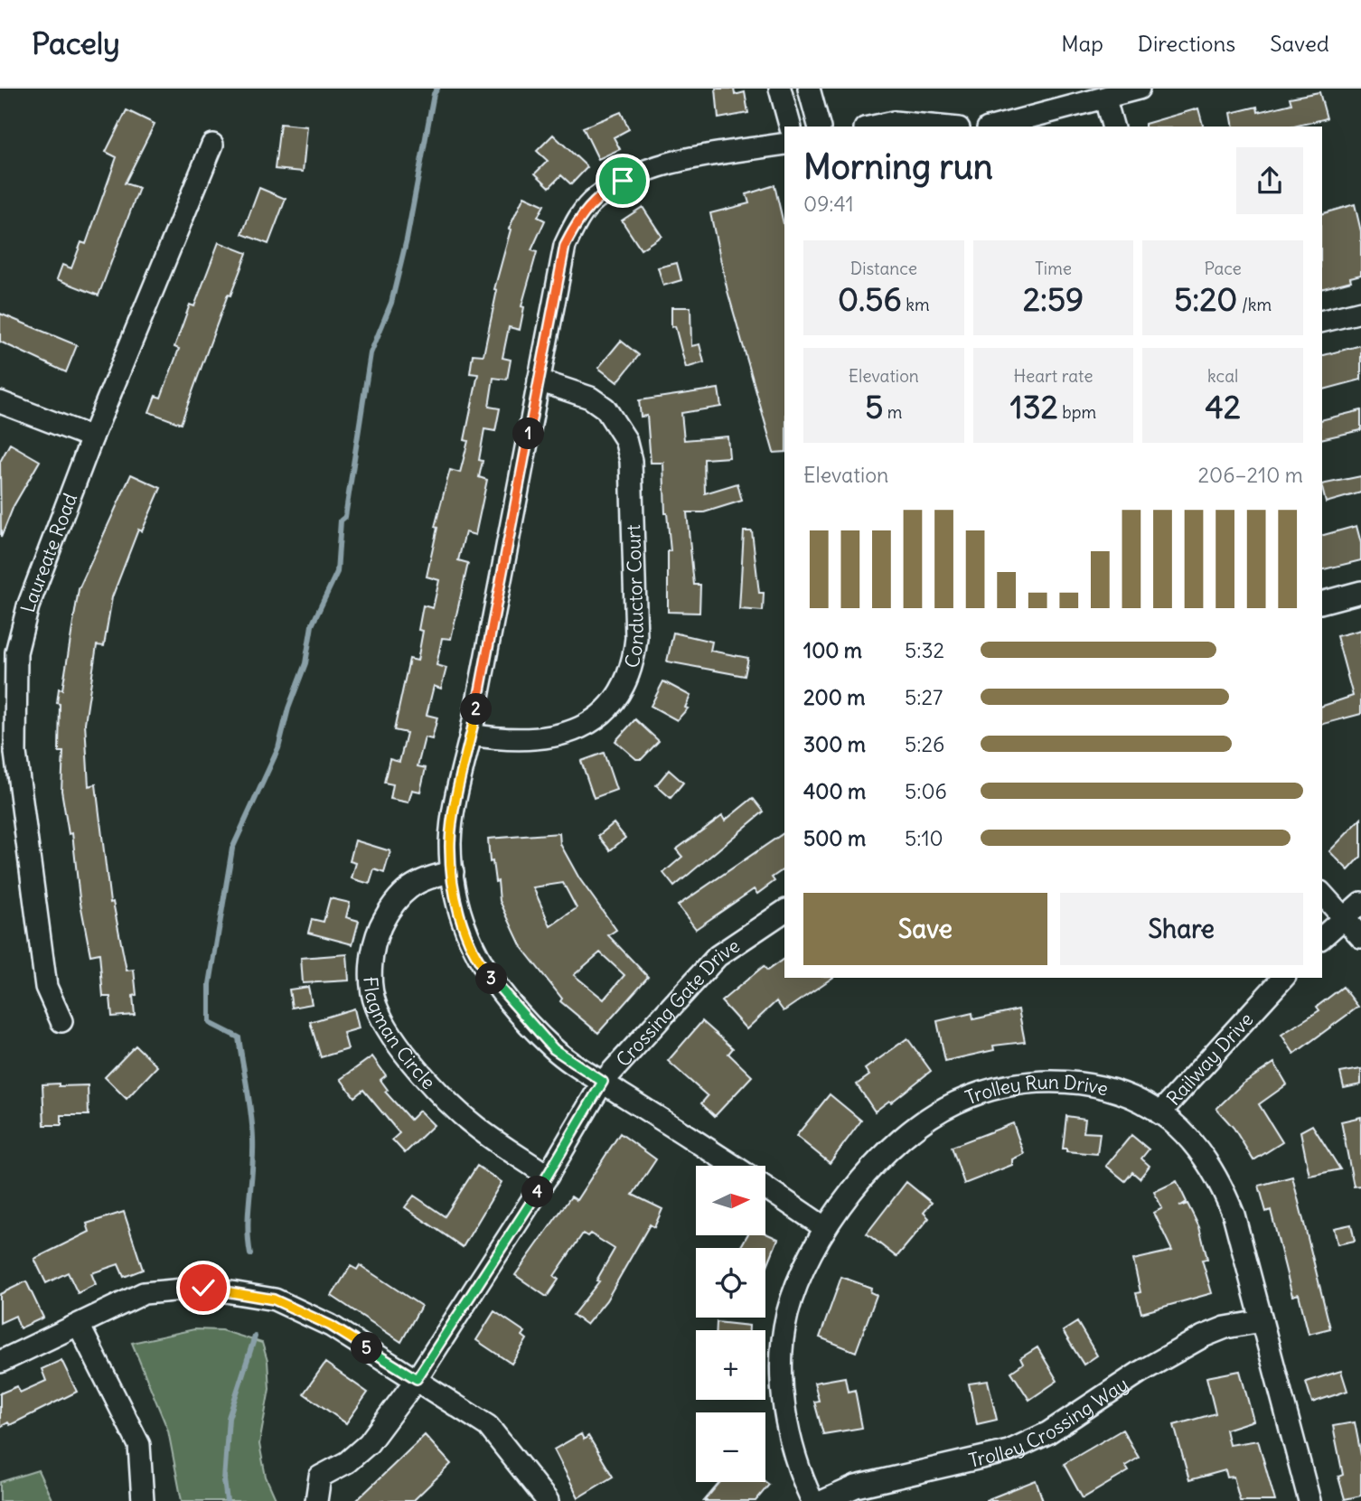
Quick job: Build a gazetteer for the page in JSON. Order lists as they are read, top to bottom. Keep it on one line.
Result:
{"streets":{"street":["Laureate Road","Conductor Court","Crossing Gate Drive","Flagman Circle","Railway Drive","Trolley Run Drive","Trolley Crossing Way"]},"crossings":[["Crossing Gate Drive","Flagman Circle"],["Railway Drive","Trolley Run Drive"],["Trolley Run Drive","Trolley Crossing Way"]],"north":"right","page":{"header":"Pacely","nav":["Map","Directions","Saved"],"heading":["Morning run","09:41"],"stats":[["Distance","0.56 km"],["Time","2:59"],["Pace","5:20 /km"],["Elevation","5 m"],["Heart rate","132 bpm"],["kcal","42"]],"pins":["1","2","3","4","5"],"chart":["Elevation","206–210 m"],"list":[{"name":"100 m","note":"5:32"},{"name":"200 m","note":"5:27"},{"name":"300 m","note":"5:26"},{"name":"400 m","note":"5:06"},{"name":"500 m","note":"5:10"}],"buttons":["Save","Share"],"map_buttons":["+","−"]}}
